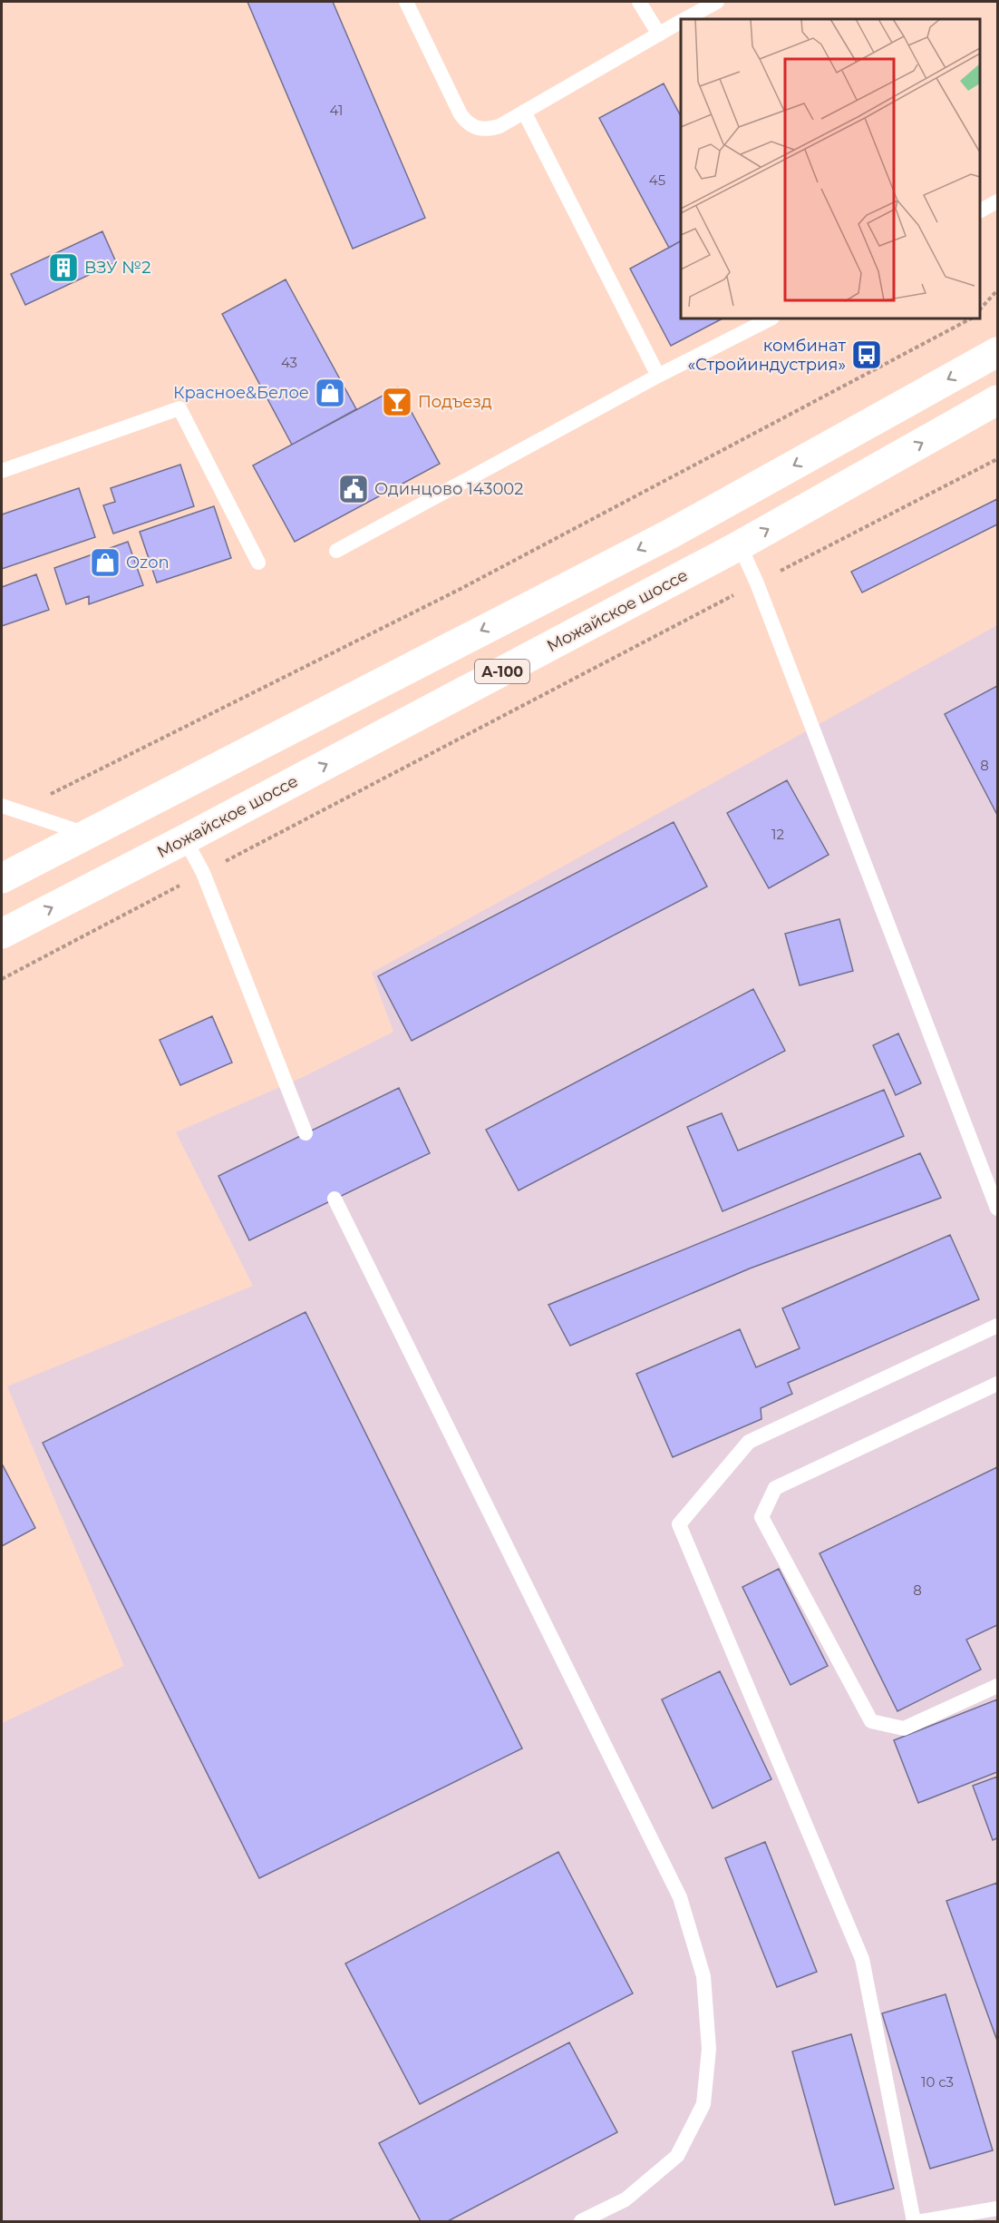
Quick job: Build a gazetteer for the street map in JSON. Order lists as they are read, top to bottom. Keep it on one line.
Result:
{"streets":{"main road":["Можайское шоссе","А-100"]},"places":{"building":["ВЗУ №2"],"bus stop":["комбинат «Стройиндустрия»"],"shop":["Красное&Белое","Ozon"],"bar":["Подъезд"],"public building":["Одинцово 143002"]},"house_numbers":["41","45","43","8","12","8","10 с3"]}
